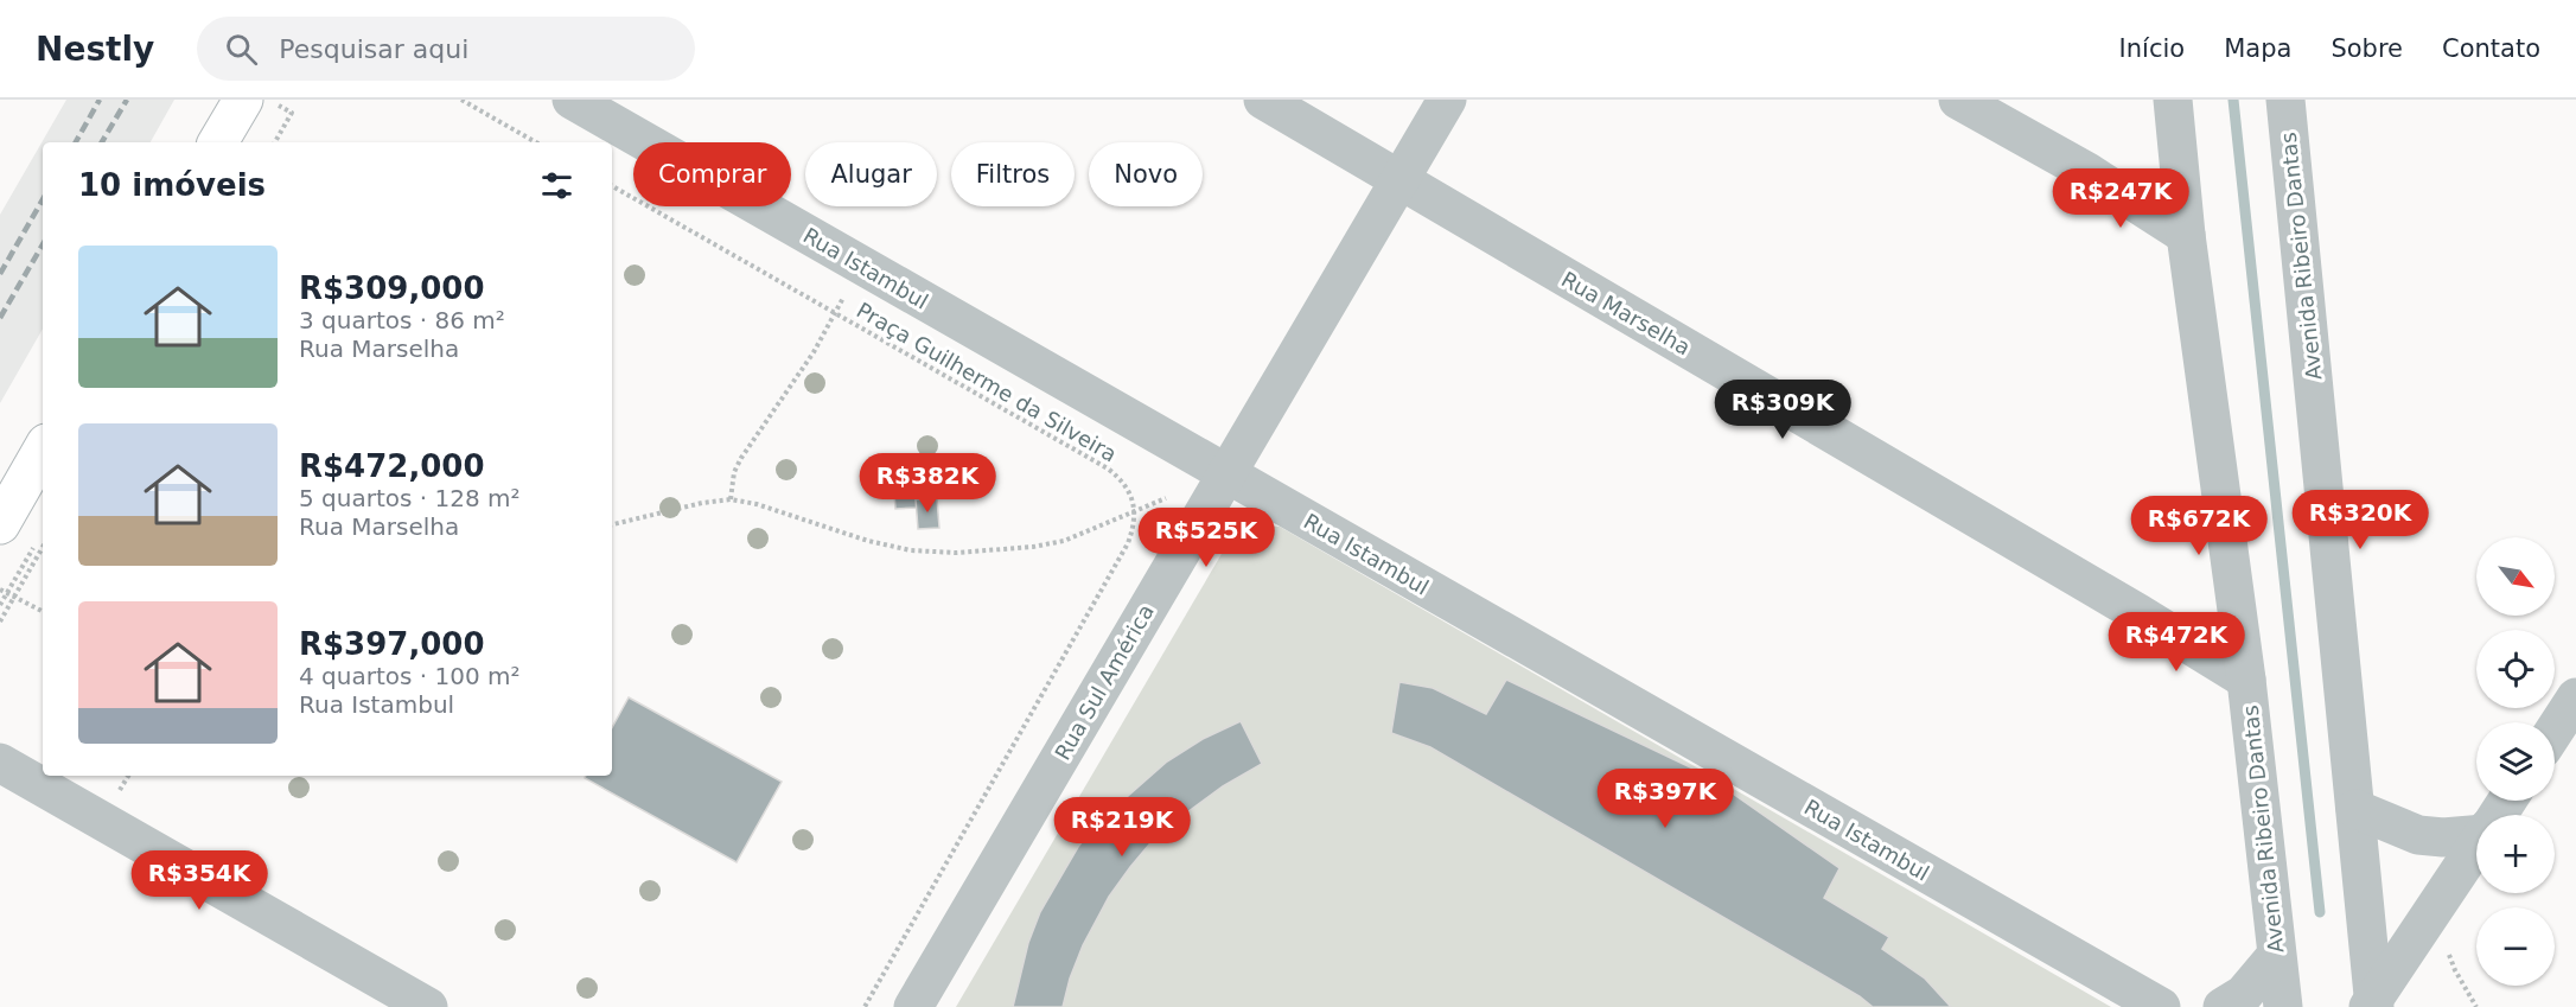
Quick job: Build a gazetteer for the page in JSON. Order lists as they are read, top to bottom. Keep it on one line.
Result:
{"streets":{"street":["Avenida Ribeiro Dantas","Rua Istambul","Rua Marselha","Rua Sul América"],"path":["Praça Guilherme da Silveira"]},"crossings":[["Avenida Ribeiro Dantas","Rua Marselha"],["Rua Istambul","Rua Sul América"],["Rua Marselha","Rua Sul América"]],"north":"bottom right","page":{"header":"Nestly","search":"Pesquisar aqui","nav":["Início","Mapa","Sobre","Contato"],"chip":["Comprar","Alugar","Filtros","Novo"],"heading":"10 imóveis","price":["R$247K","R$309K","R$382K","R$320K","R$672K","R$525K","R$472K","R$397K","R$219K","R$354K"],"list":[{"name":"R$309,000","note":"3 quartos · 86 m² · Rua Marselha"},{"name":"R$472,000","note":"5 quartos · 128 m² · Rua Marselha"},{"name":"R$397,000","note":"4 quartos · 100 m² · Rua Istambul"}],"map_buttons":["+","−"]}}
